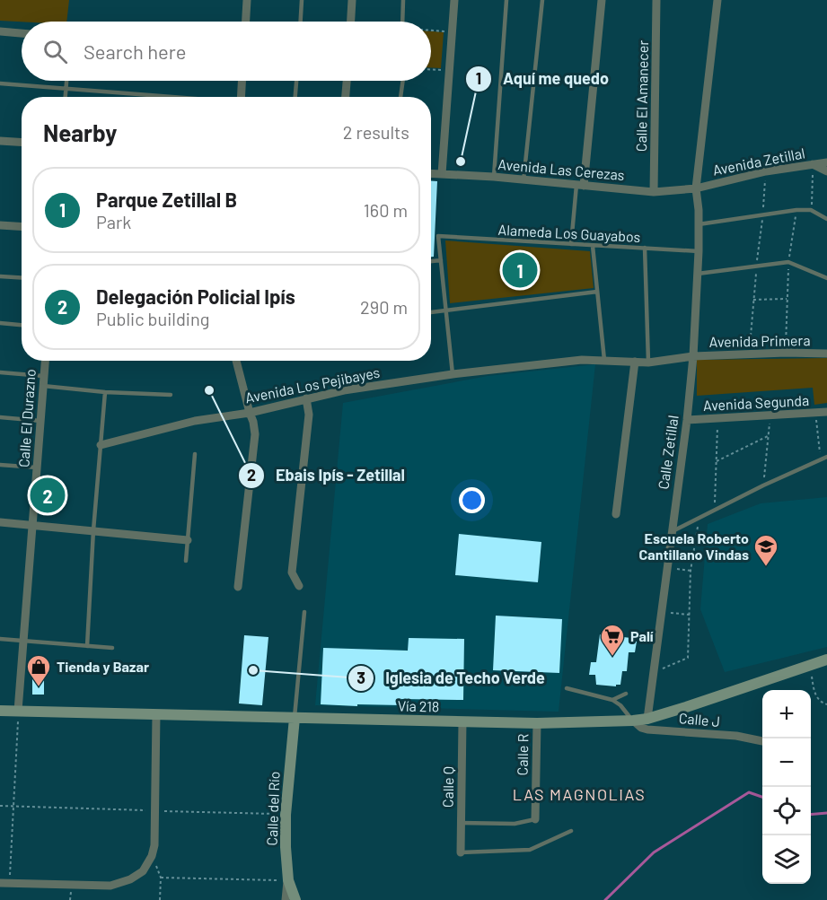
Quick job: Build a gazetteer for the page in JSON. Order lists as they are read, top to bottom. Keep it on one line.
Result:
{"streets":{"main road":["Vía 218","Calle del Río"],"street":["Calle El Amanecer","Avenida Zetillal","Avenida Las Cerezas","Avenida Primera","Avenida Los Pejibayes","Avenida Segunda","Calle El Durazno","Calle Zetillal","Calle J","Calle R","Calle Q"],"lane":["Alameda Los Guayabos"]},"crossings":[["Calle El Amanecer","Avenida Las Cerezas"],["Avenida Zetillal","Avenida Las Cerezas"],["Avenida Zetillal","Calle Zetillal"],["Avenida Las Cerezas","Calle Zetillal"],["Alameda Los Guayabos","Calle Zetillal"],["Avenida Primera","Avenida Los Pejibayes"],["Avenida Primera","Calle Zetillal"],["Avenida Los Pejibayes","Calle Zetillal"],["Avenida Segunda","Calle Zetillal"],["Calle El Durazno","Vía 218"],["Calle Zetillal","Vía 218"],["Vía 218","Calle J"],["Vía 218","Calle R"],["Vía 218","Calle Q"],["Vía 218","Calle del Río"]],"districts":["LAS MAGNOLIAS"],"places":{"other":["Aquí me quedo","Ebais Ipís - Zetillal","Iglesia de Techo Verde"],"school or university":["Escuela Roberto Cantillano Vindas"],"supermarket":["Palí"],"shop":["Tienda y Bazar"]},"page":{"search":"Search here","heading":["Nearby","2 results"],"list":[{"mark":"1","name":"Parque Zetillal B","note":"Park","value":"160 m"},{"mark":"2","name":"Delegación Policial Ipís","note":"Public building","value":"290 m"}],"pins":["1","2"],"map_buttons":["+","−"]}}
